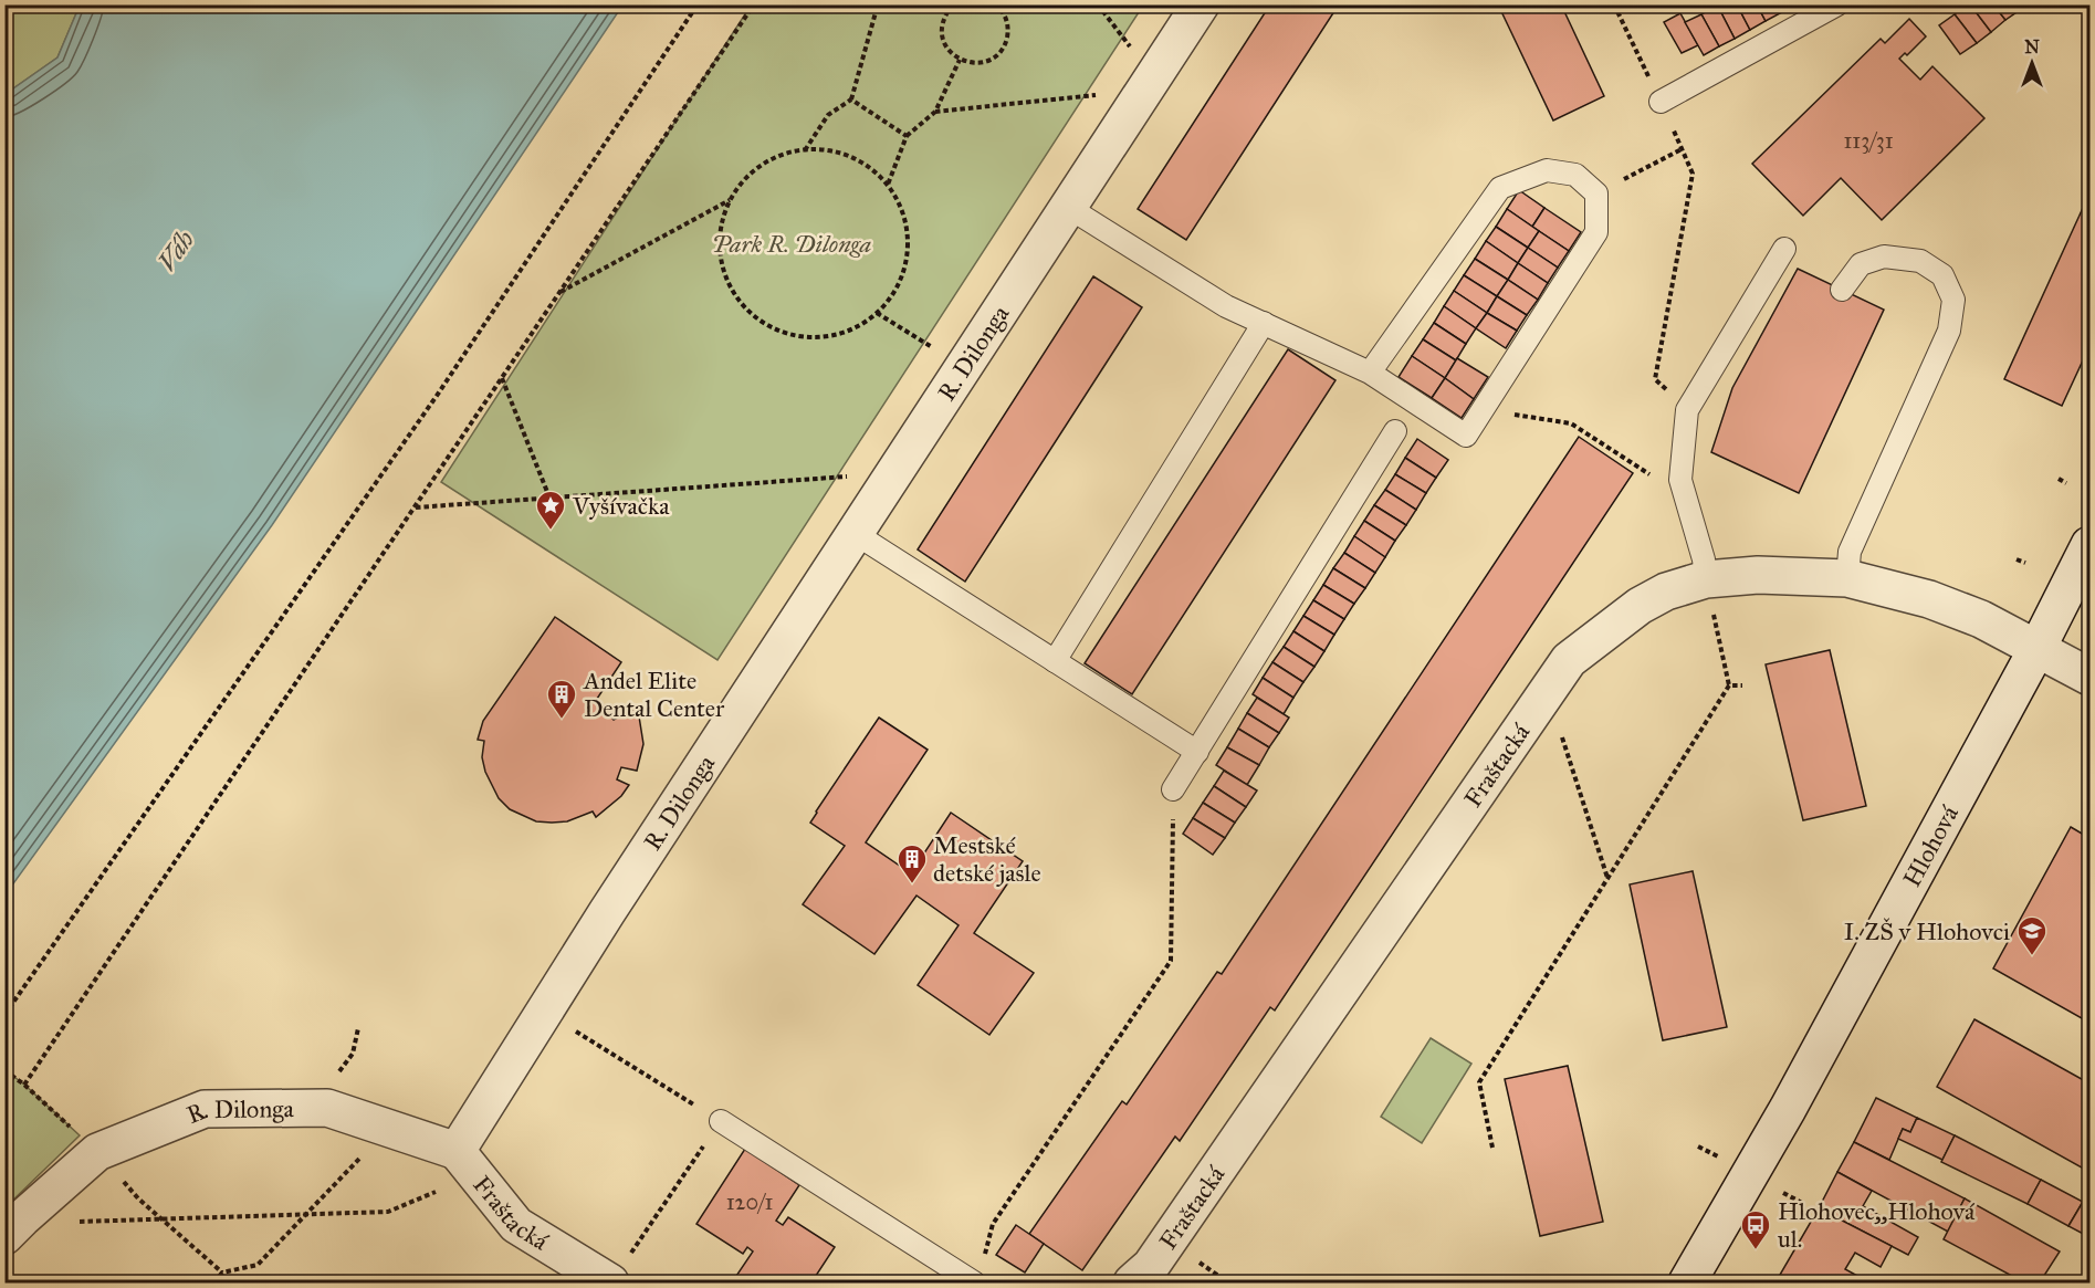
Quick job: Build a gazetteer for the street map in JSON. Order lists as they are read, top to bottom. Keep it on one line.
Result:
{"streets":{"street":["R. Dilonga","Fraštacká","Hlohová"]},"crossings":[["R. Dilonga","Fraštacká"],["Fraštacká","Hlohová"]],"water":["Váh"],"parks":["Park R. Dilonga"],"places":{"place":["Vyšívačka"],"building":["Andel Elite Dental Center","Mestské detské jasle"],"school or university":["I. ZŠ v Hlohovci"],"bus stop":["Hlohovec,,Hlohová ul."]},"house_numbers":["113/31","120/1"],"north":"top"}
